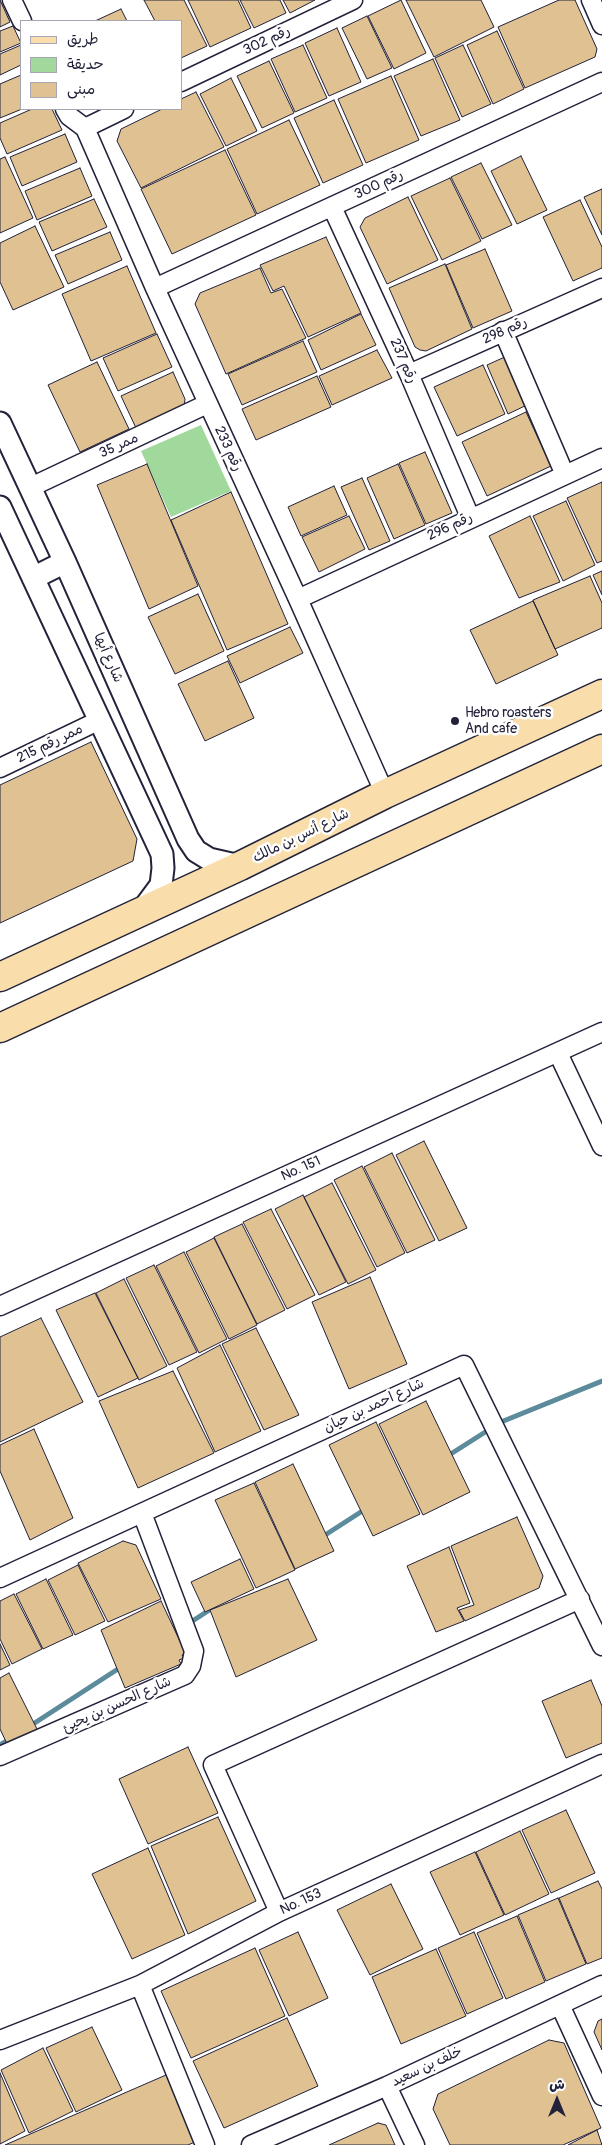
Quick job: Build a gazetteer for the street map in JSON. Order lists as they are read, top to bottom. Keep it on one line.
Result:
{"streets":{"main road":["شارع أنس بن مالك"],"street":["رقم 302","رقم 300","رقم 298","رقم 237","ممر 35","رقم 233","رقم 296","شارع أبها","ممر رقم 215","No. 151","شارع احمد بن حيان","شارع الحسن بن يحيئ","No. 153","خلف بن سعيد"]},"crossings":[["رقم 300","رقم 237"],["رقم 300","رقم 233"],["رقم 298","رقم 237"],["رقم 237","رقم 296"],["ممر 35","رقم 233"],["ممر 35","شارع أبها"],["رقم 233","رقم 296"],["رقم 233","شارع أنس بن مالك"],["شارع أبها","شارع أنس بن مالك"],["شارع احمد بن حيان","شارع الحسن بن يحيئ"]],"places":["Hebro roasters And cafe"],"legend":["طريق","حديقة","مبنى"],"north":"top"}
